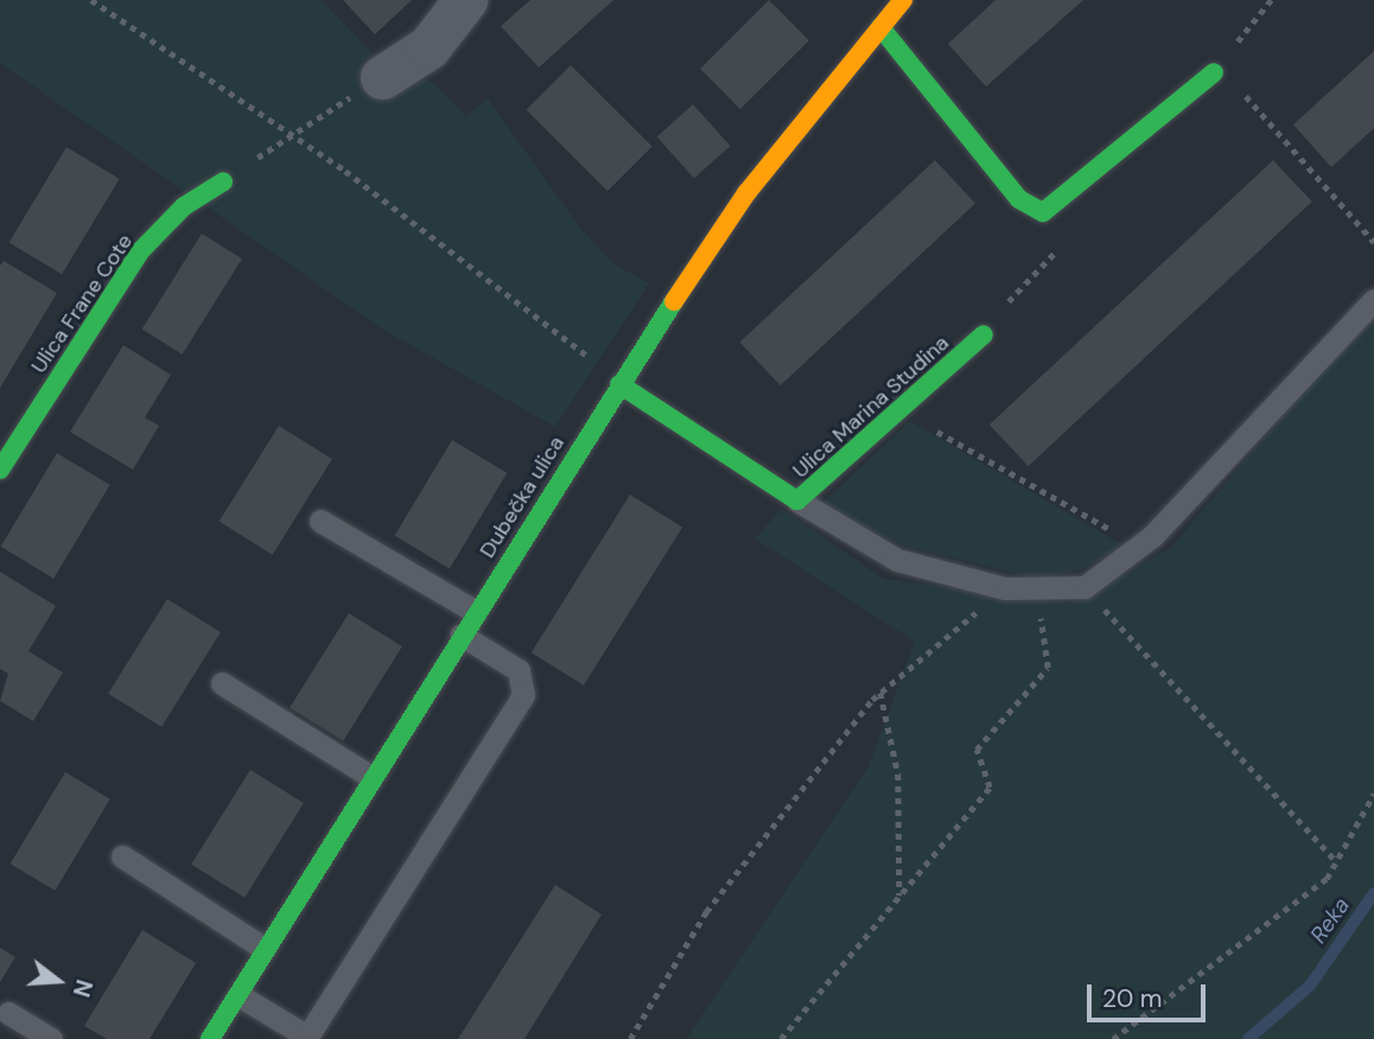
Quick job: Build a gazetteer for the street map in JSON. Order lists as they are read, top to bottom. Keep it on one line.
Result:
{"streets":{"street":["Ulica Frane Cote","Ulica Marina Studina","Dubečka ulica"]},"crossings":[["Ulica Marina Studina","Dubečka ulica"]],"water":["Reka"],"scale_bar":"20 m","north":"right"}
